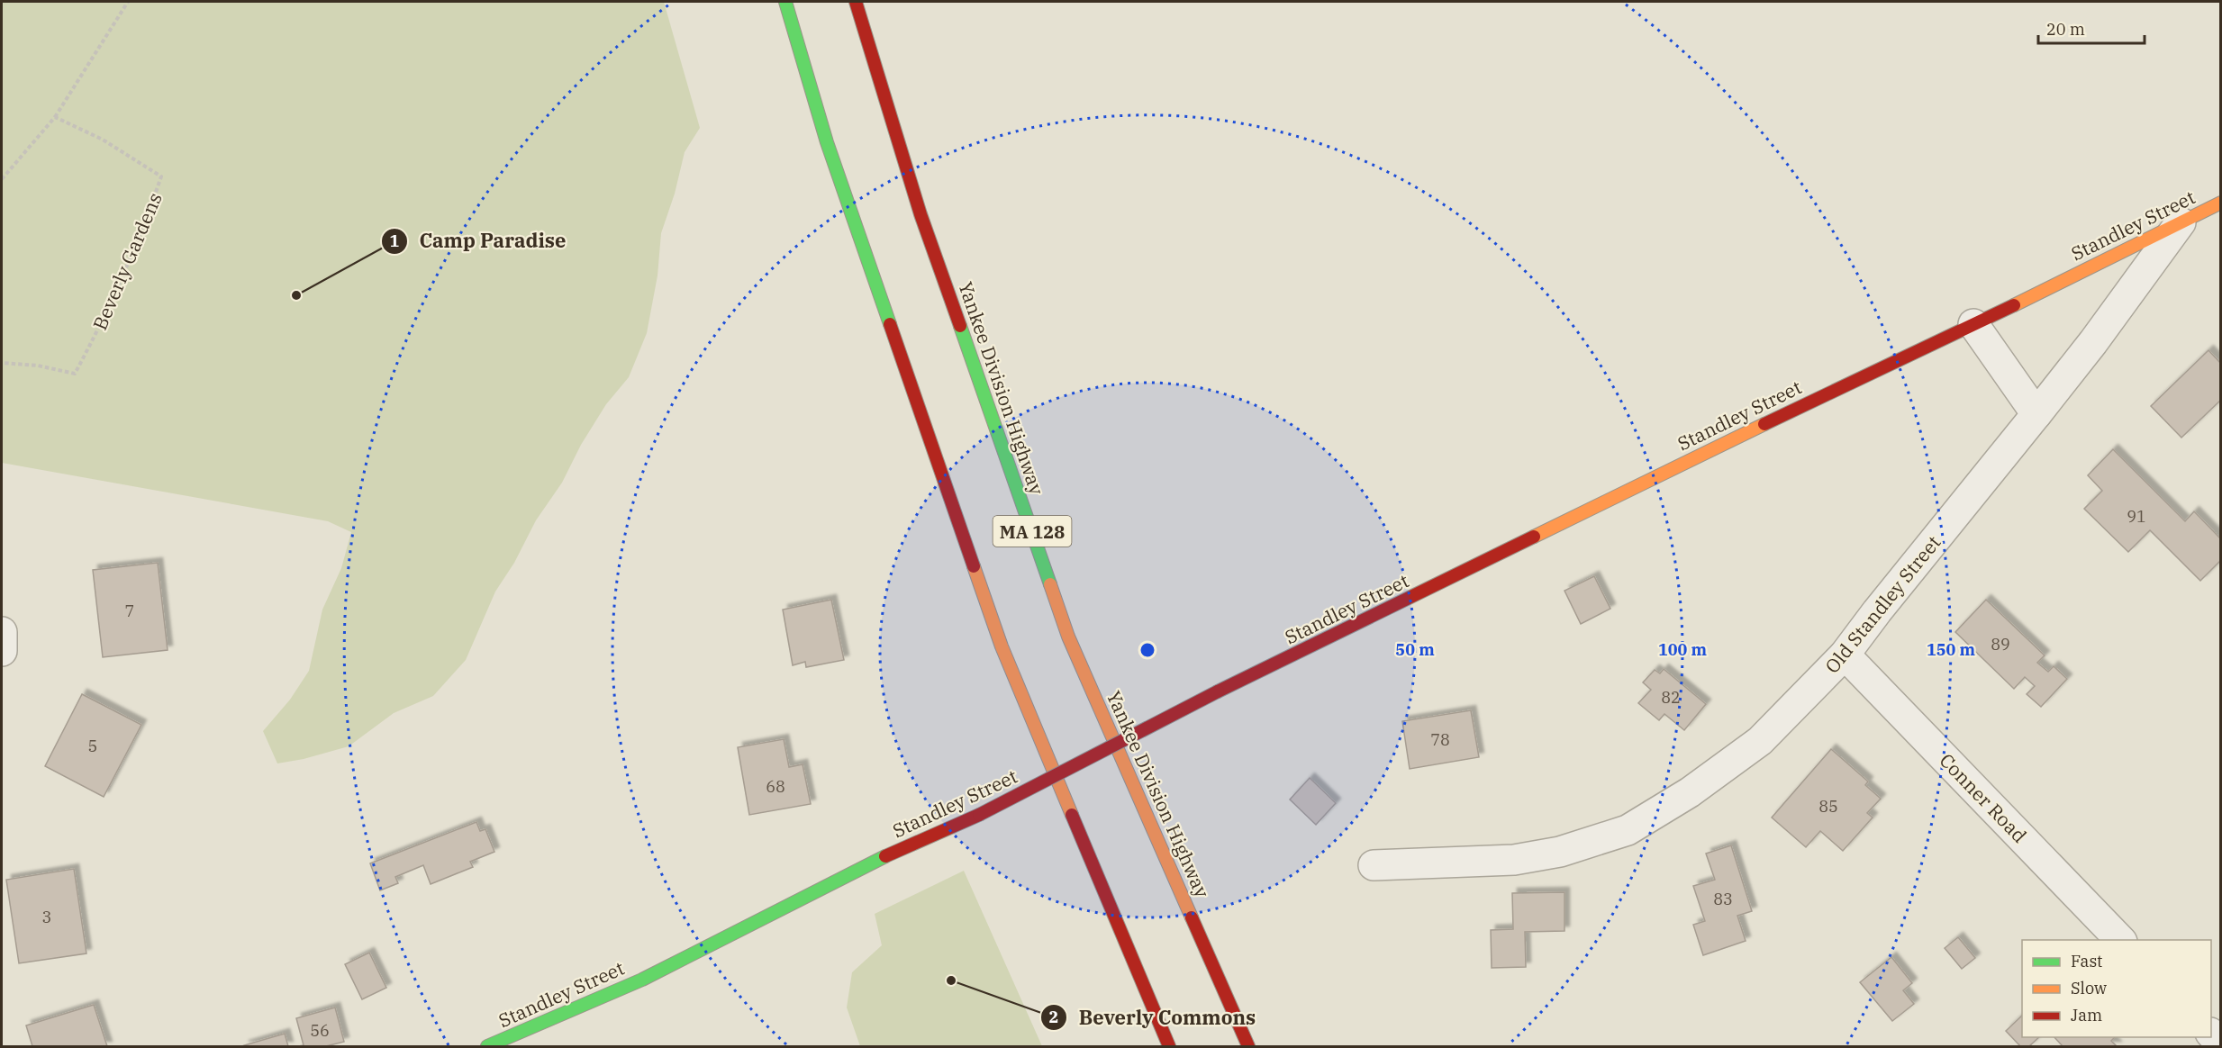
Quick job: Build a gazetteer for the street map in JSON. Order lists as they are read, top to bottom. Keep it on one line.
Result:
{"streets":{"main road":["Standley Street","Yankee Division Highway","MA 128"],"street":["Old Standley Street","Conner Road"],"path":["Beverly Gardens"]},"crossings":[["Standley Street","Old Standley Street"],["Old Standley Street","Conner Road"]],"places":["Camp Paradise","Beverly Commons"],"house_numbers":["91","7","89","82","78","5","68","85","83","3","56"],"legend":["Fast","Slow","Jam"],"scale_bar":"20 m","rings":["50 m","100 m","150 m"]}
